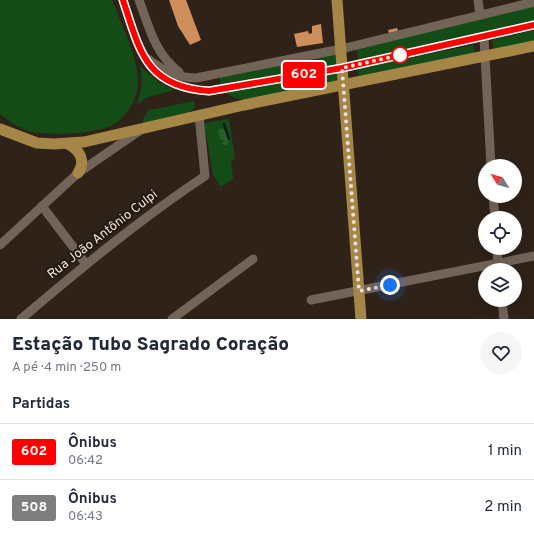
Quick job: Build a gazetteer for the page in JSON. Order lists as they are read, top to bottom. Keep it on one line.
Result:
{"streets":{"street":["Rua João Antônio Culpi"]},"lines":["bus line 602"],"north":"top left","page":{"on_map":"602","heading":[["Estação Tubo Sagrado Coração","A pé · 4 min · 250 m"],"Partidas"],"list":[{"mark":"602","name":"Ônibus","note":"06:42","value":"1 min"},{"mark":"508","name":"Ônibus","note":"06:43","value":"2 min"}]}}
